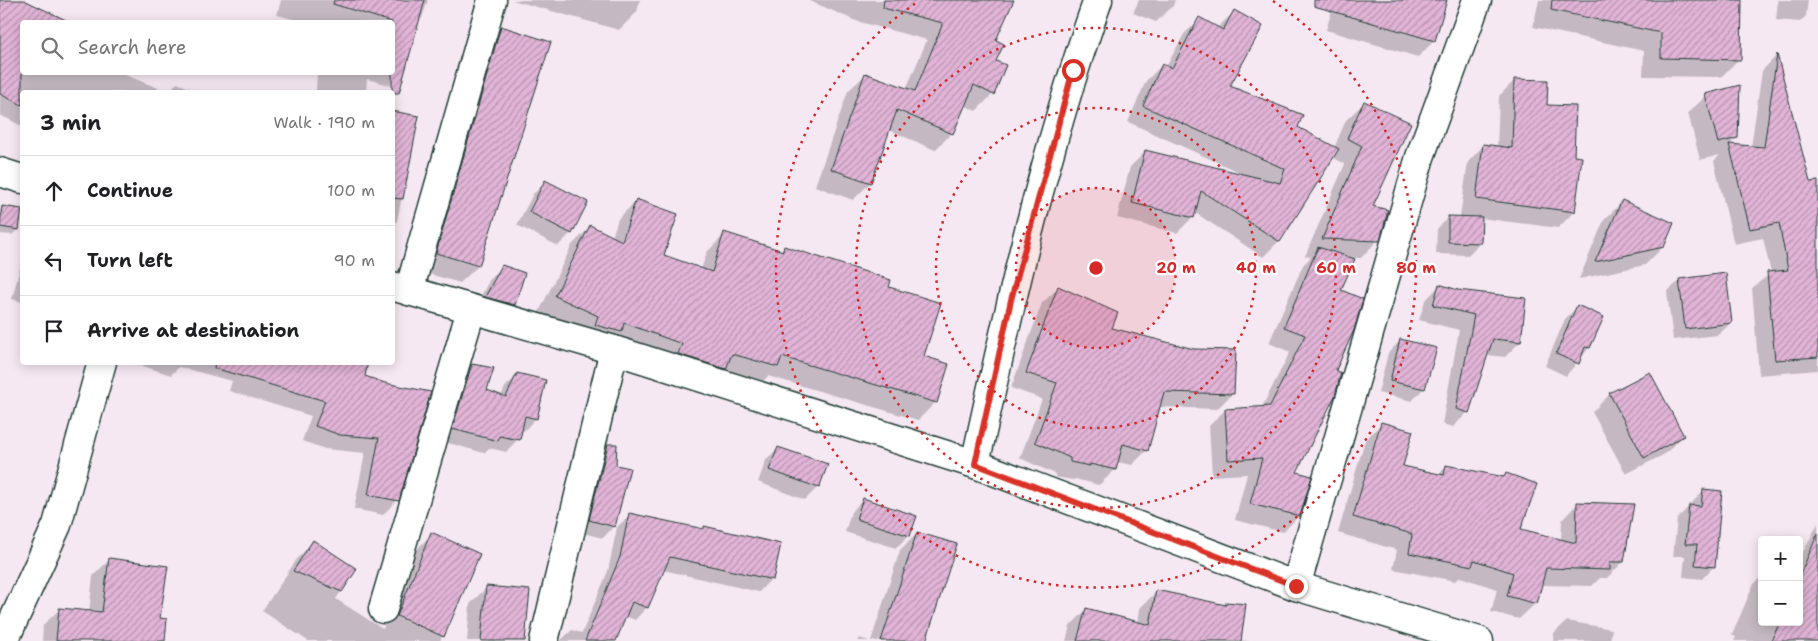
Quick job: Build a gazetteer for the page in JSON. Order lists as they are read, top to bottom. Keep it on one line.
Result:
{"page":{"search":"Search here","heading":["3 min","Walk · 190 m"],"list":[["Continue","100 m"],["Turn left","90 m"],"Arrive at destination"],"map_buttons":["+","−"]},"rings":["20 m","40 m","60 m","80 m"]}
